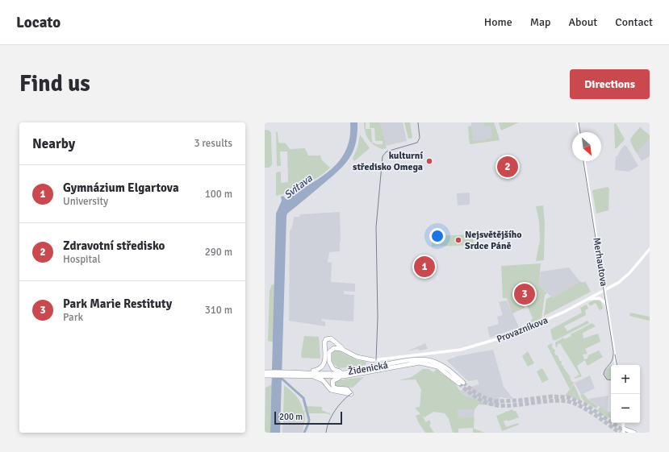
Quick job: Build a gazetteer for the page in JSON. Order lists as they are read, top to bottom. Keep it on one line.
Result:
{"streets":{"highway":["Židenická"],"main road":["Merhautova","Provazníkova"]},"crossings":[["Merhautova","Provazníkova"]],"water":["Svitava"],"places":["kulturní středisko Omega","Nejsvětějšího Srdce Páně"],"scale_bar":"200 m","north":"bottom right","page":{"header":"Locato","nav":["Home","Map","About","Contact"],"buttons":"Directions","title":"Find us","heading":["Nearby","3 results"],"pins":["2","1","3"],"list":[{"mark":"1","name":"Gymnázium Elgartova","note":"University","value":"100 m"},{"mark":"2","name":"Zdravotní středisko","note":"Hospital","value":"290 m"},{"mark":"3","name":"Park Marie Restituty","note":"Park","value":"310 m"}],"map_buttons":["+","−"],"scale":"200 m"}}
